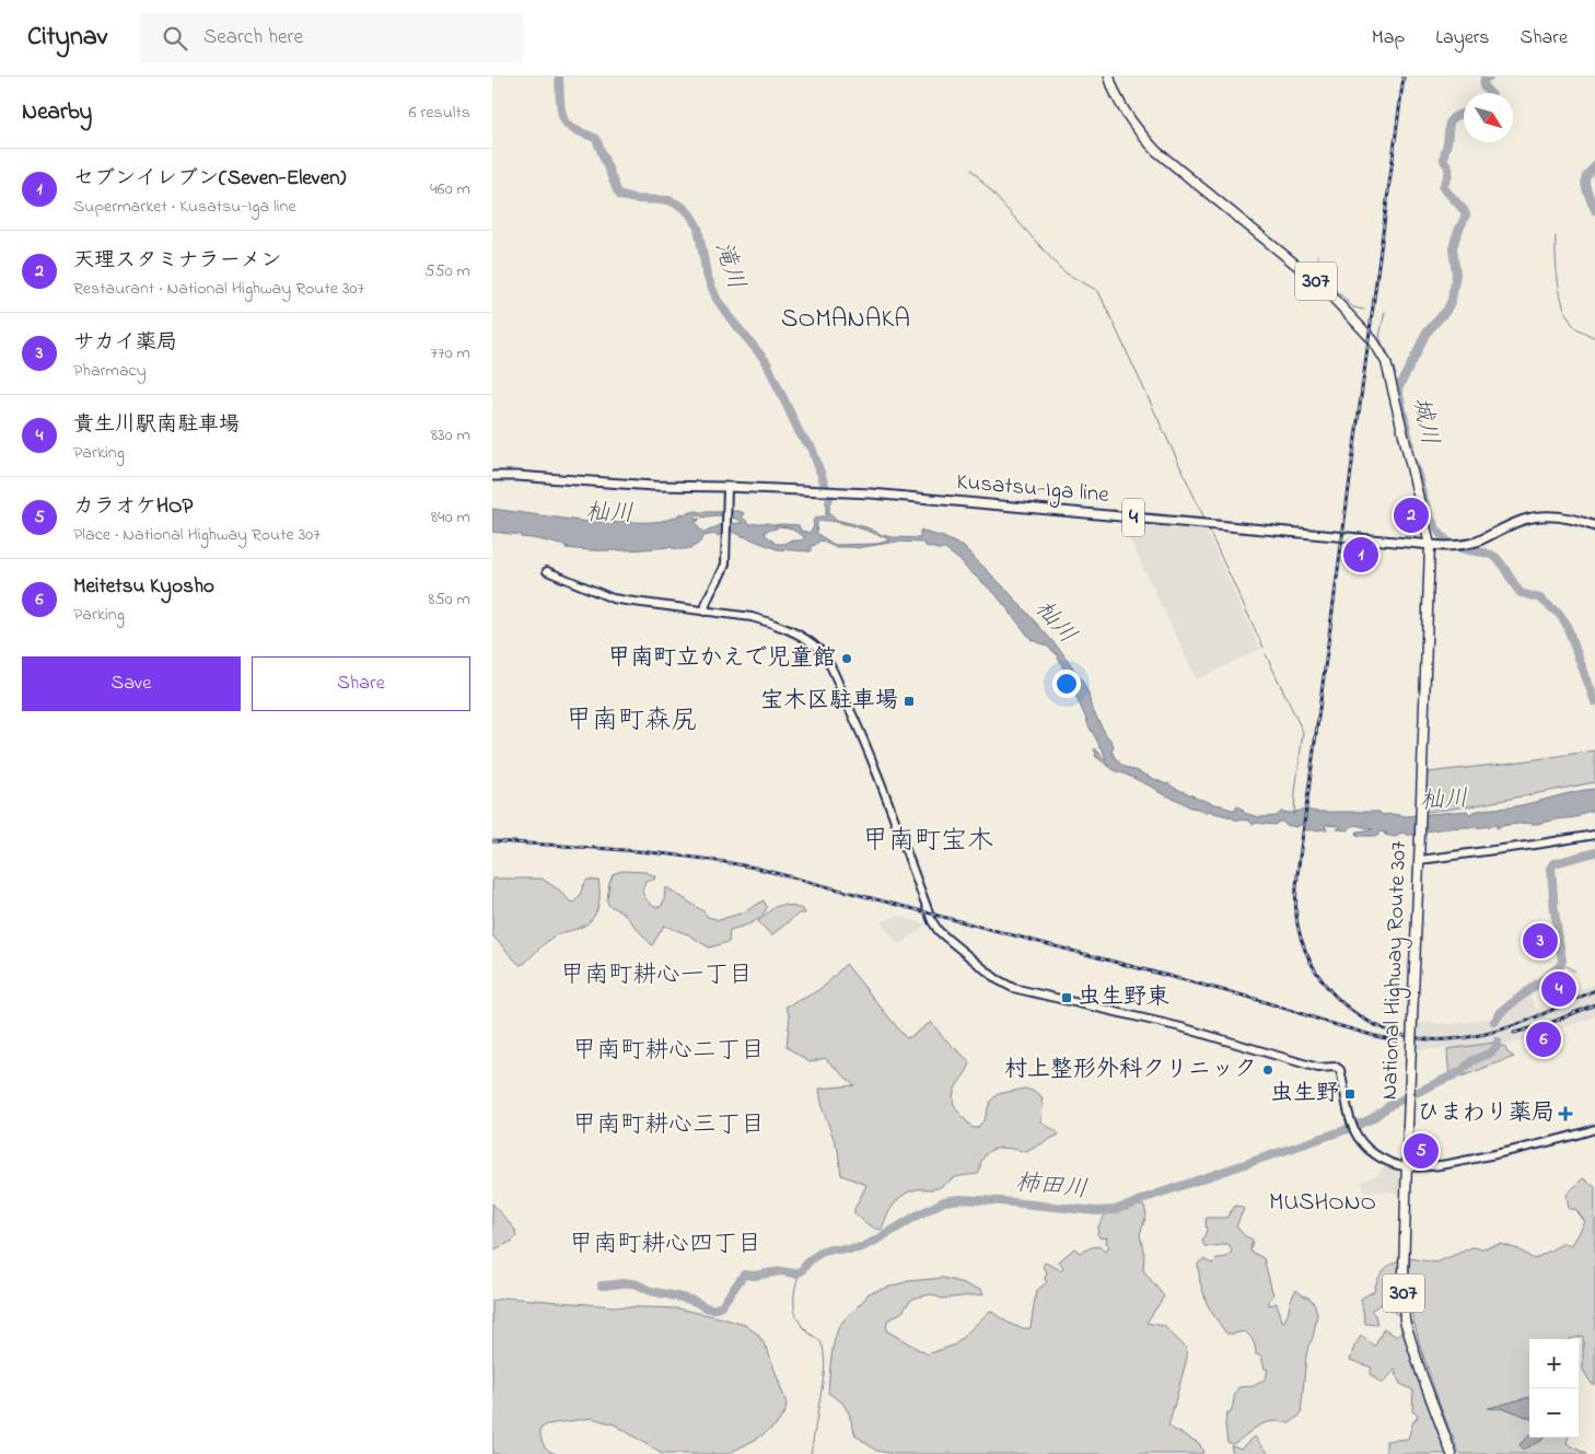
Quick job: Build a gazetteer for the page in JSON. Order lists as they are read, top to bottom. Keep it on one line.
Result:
{"streets":{"highway":["307","National Highway Route 307"],"main road":["Kusatsu-Iga line","4"]},"crossings":[["Kusatsu-Iga line","National Highway Route 307"]],"districts":["SOMANAKA","甲南町森尻","甲南町宝木","甲南町耕心一丁目","甲南町耕心二丁目","甲南町耕心三丁目","MUSHONO","甲南町耕心四丁目"],"water":["滝川","城川","杣川","柿田川"],"places":{"other":["甲南町立かえで児童館","村上整形外科クリニック"],"transit":["宝木区駐車場","虫生野東","虫生野"],"health":["ひまわり薬局"]},"north":"bottom right","page":{"header":"Citynav","search":"Search here","nav":["Map","Layers","Share"],"heading":["Nearby","6 results"],"list":[{"mark":"1","name":"セブンイレブン(Seven-Eleven)","note":"Supermarket · Kusatsu-Iga line","value":"460 m"},{"mark":"2","name":"天理スタミナラーメン","note":"Restaurant · National Highway Route 307","value":"550 m"},{"mark":"3","name":"サカイ薬局","note":"Pharmacy","value":"770 m"},{"mark":"4","name":"貴生川駅南駐車場","note":"Parking","value":"830 m"},{"mark":"5","name":"カラオケHOP","note":"Place · National Highway Route 307","value":"840 m"},{"mark":"6","name":"Meitetsu Kyosho","note":"Parking","value":"850 m"}],"pins":["2","1","3","4","6","5"],"buttons":["Save","Share"],"map_buttons":["+","−"]}}
